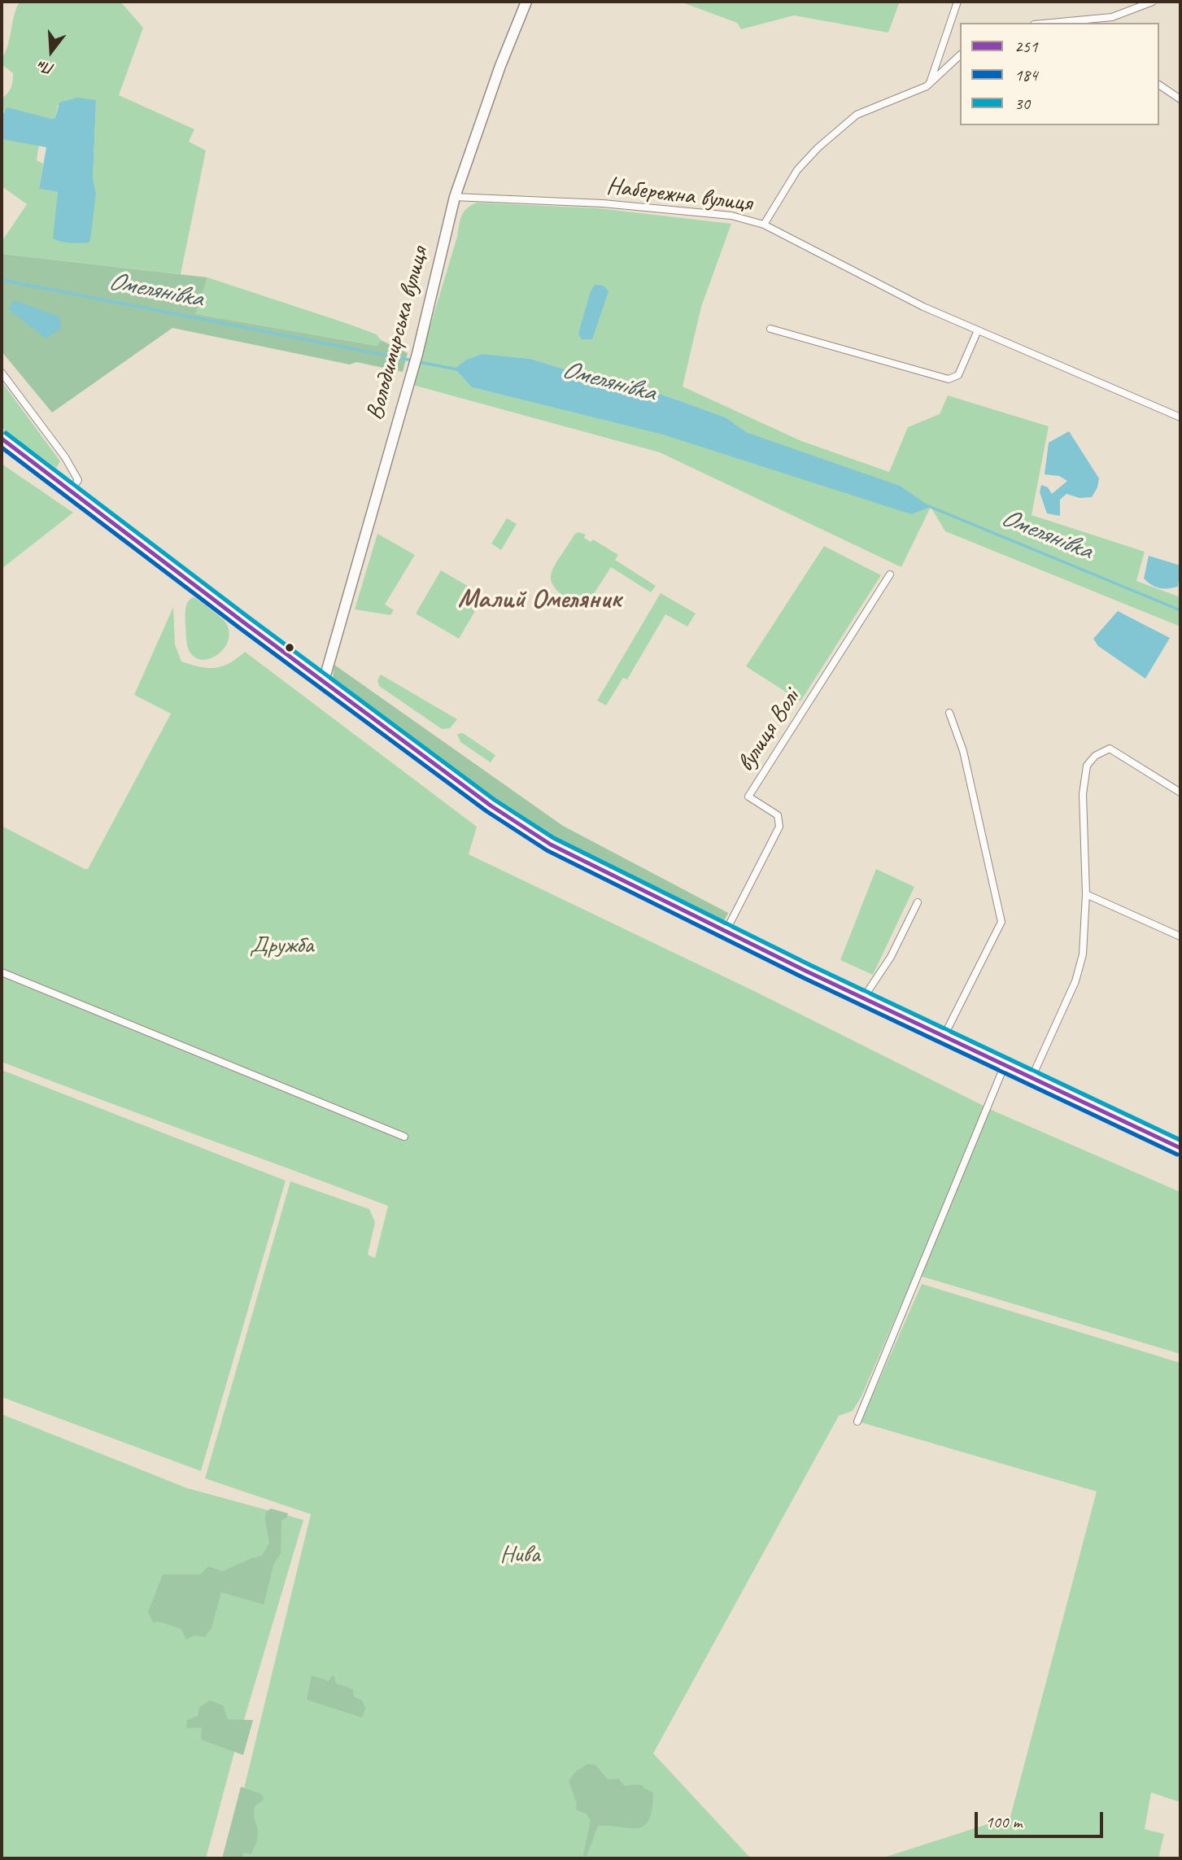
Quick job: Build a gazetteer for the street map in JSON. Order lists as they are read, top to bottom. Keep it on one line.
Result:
{"streets":{"main road":["Володимирська вулиця"],"street":["Набережна вулиця","вулиця Волі"]},"crossings":[["Набережна вулиця","Володимирська вулиця"]],"districts":["Малий Омеляник"],"water":["Омелянівка"],"parks":["Дружба","Нива"],"lines":["transit line 30","transit line 251","transit line 184"],"legend":["251","184","30"],"scale_bar":"100 m","north":"bottom"}
